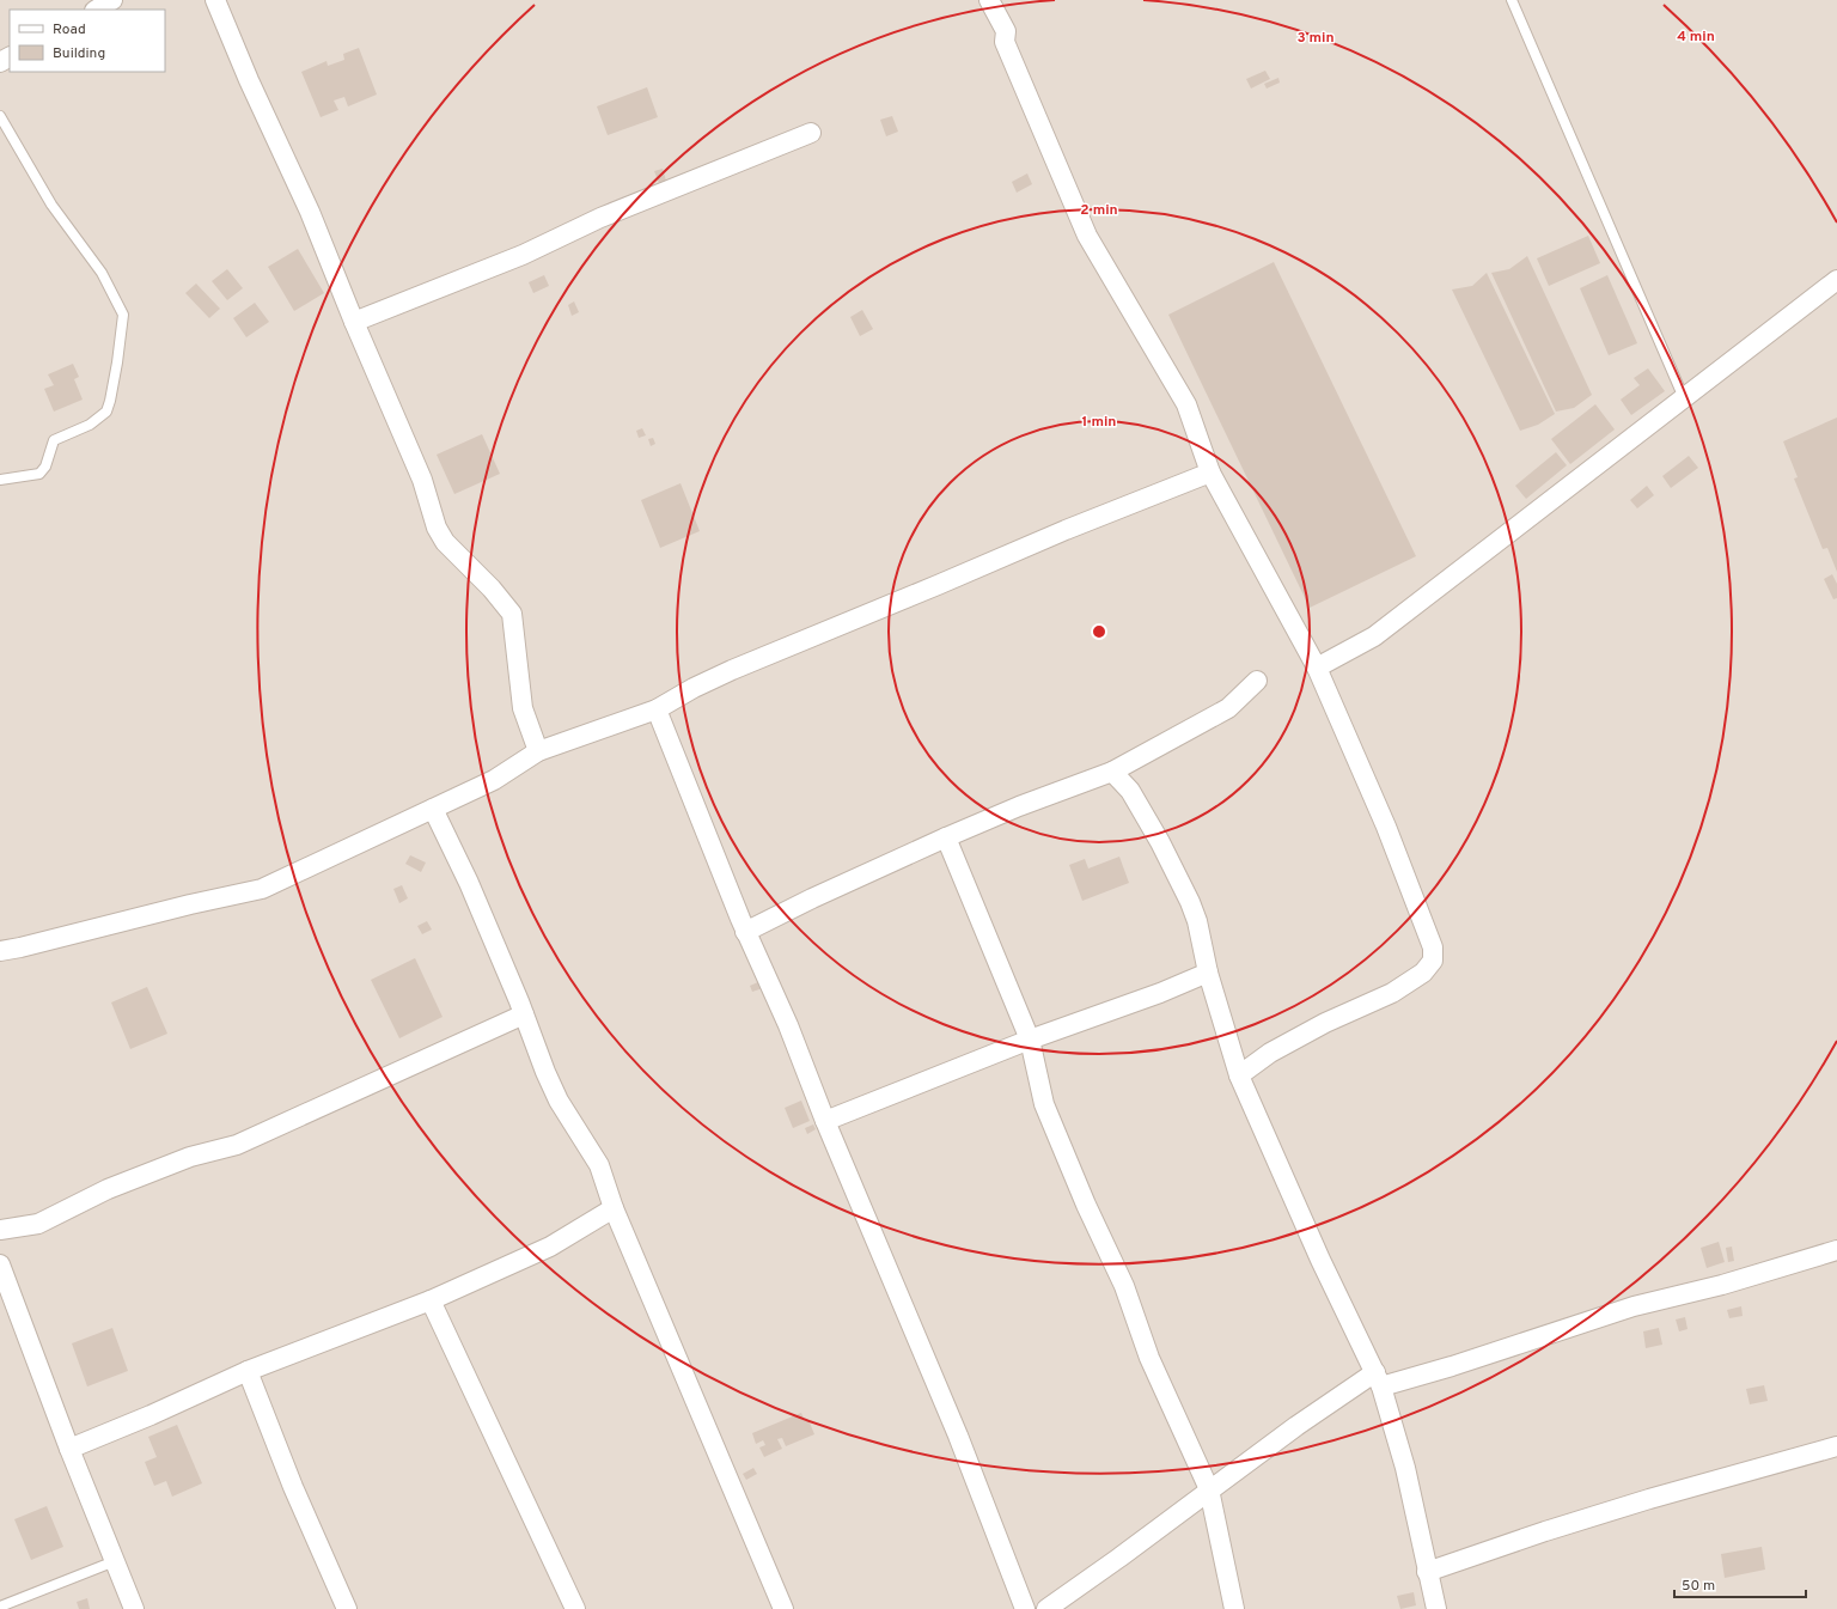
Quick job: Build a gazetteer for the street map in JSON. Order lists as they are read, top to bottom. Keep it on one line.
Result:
{"legend":["Road","Building"],"scale_bar":"50 m","rings":["4 min","3 min","2 min","1 min"]}
